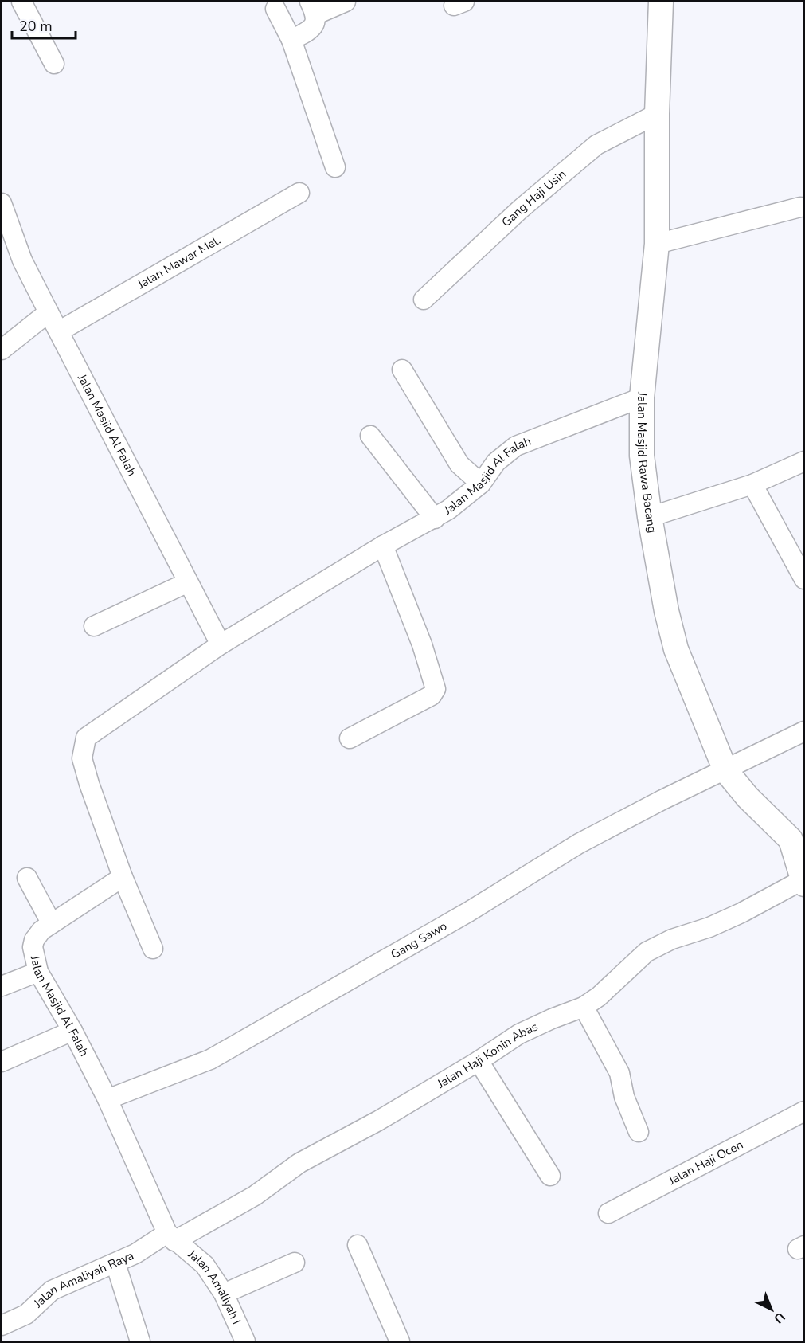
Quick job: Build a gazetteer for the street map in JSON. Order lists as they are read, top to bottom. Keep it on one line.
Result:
{"streets":{"street":["Gang Haji Usin","Jalan Mawar Mel.","Jalan Masjid Al Falah","Jalan Masjid Rawa Bacang","Gang Sawo","Jalan Haji Konin Abas","Jalan Haji Ocen","Jalan Amaliyah Raya","Jalan Amaliyah I"]},"crossings":[["Gang Haji Usin","Jalan Masjid Rawa Bacang"],["Jalan Mawar Mel.","Jalan Masjid Al Falah"],["Jalan Masjid Al Falah","Jalan Masjid Rawa Bacang"],["Jalan Masjid Al Falah","Gang Sawo"],["Jalan Masjid Al Falah","Jalan Haji Konin Abas"],["Jalan Masjid Al Falah","Jalan Amaliyah Raya"],["Jalan Masjid Al Falah","Jalan Amaliyah I"],["Jalan Masjid Rawa Bacang","Gang Sawo"],["Jalan Masjid Rawa Bacang","Jalan Haji Konin Abas"],["Jalan Haji Konin Abas","Jalan Amaliyah Raya"],["Jalan Haji Konin Abas","Jalan Amaliyah I"],["Jalan Amaliyah Raya","Jalan Amaliyah I"]],"scale_bar":"20 m","north":"bottom right"}
